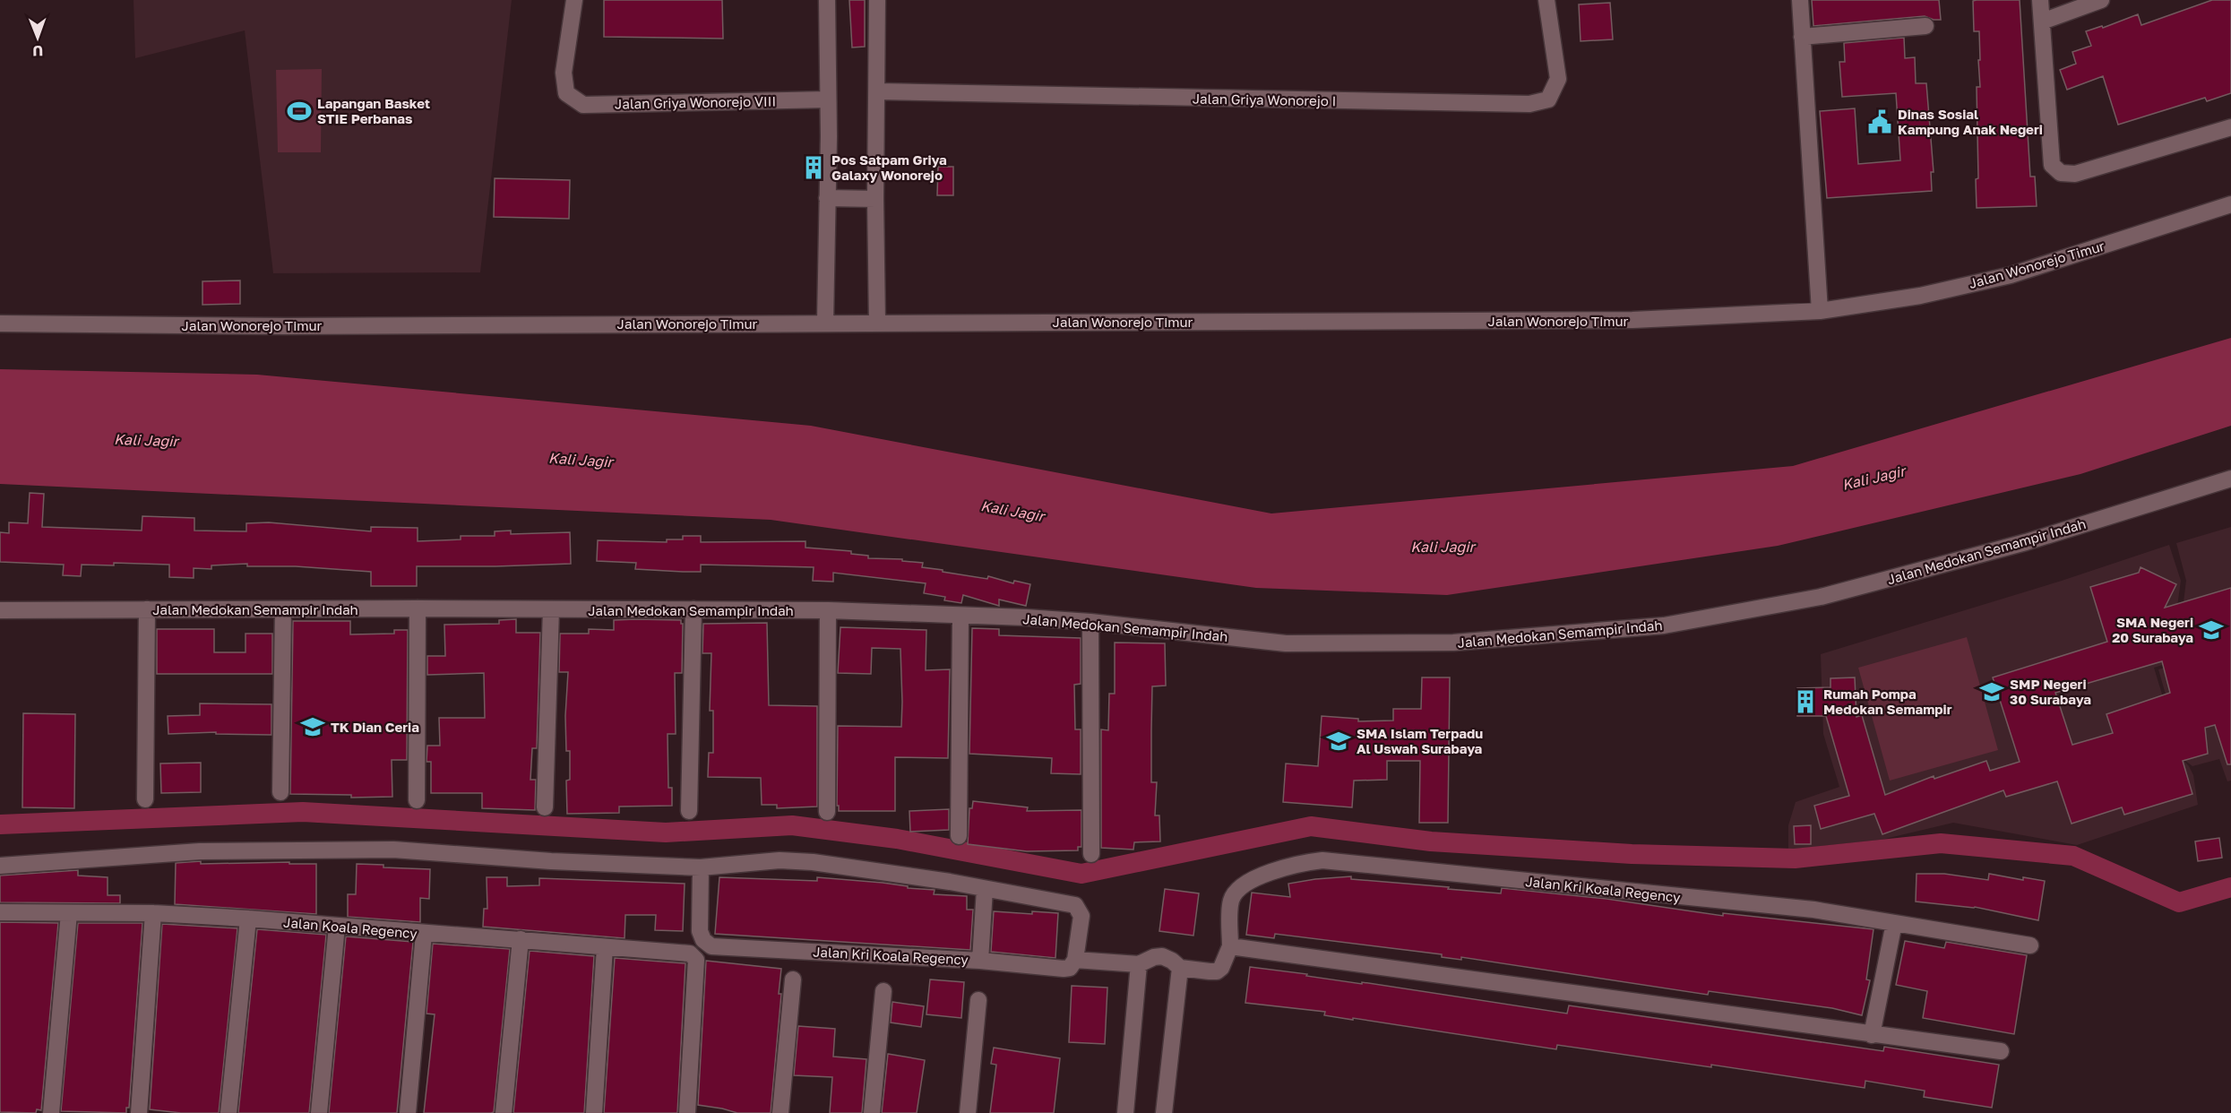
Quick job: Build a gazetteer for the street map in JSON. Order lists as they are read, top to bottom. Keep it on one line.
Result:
{"streets":{"street":["Jalan Griya Wonorejo I","Jalan Griya Wonorejo VIII","Jalan Wonorejo Timur","Jalan Medokan Semampir Indah","Jalan Kri Koala Regency","Jalan Koala Regency"]},"water":["Kali Jagir"],"places":{"sports":["Lapangan Basket STIE Perbanas"],"public building":["Dinas Sosial Kampung Anak Negeri"],"building":["Pos Satpam Griya Galaxy Wonorejo","Rumah Pompa Medokan Semampir"],"school or university":["SMA Negeri 20 Surabaya","SMP Negeri 30 Surabaya","TK Dian Ceria","SMA Islam Terpadu Al Uswah Surabaya"]},"north":"bottom"}
